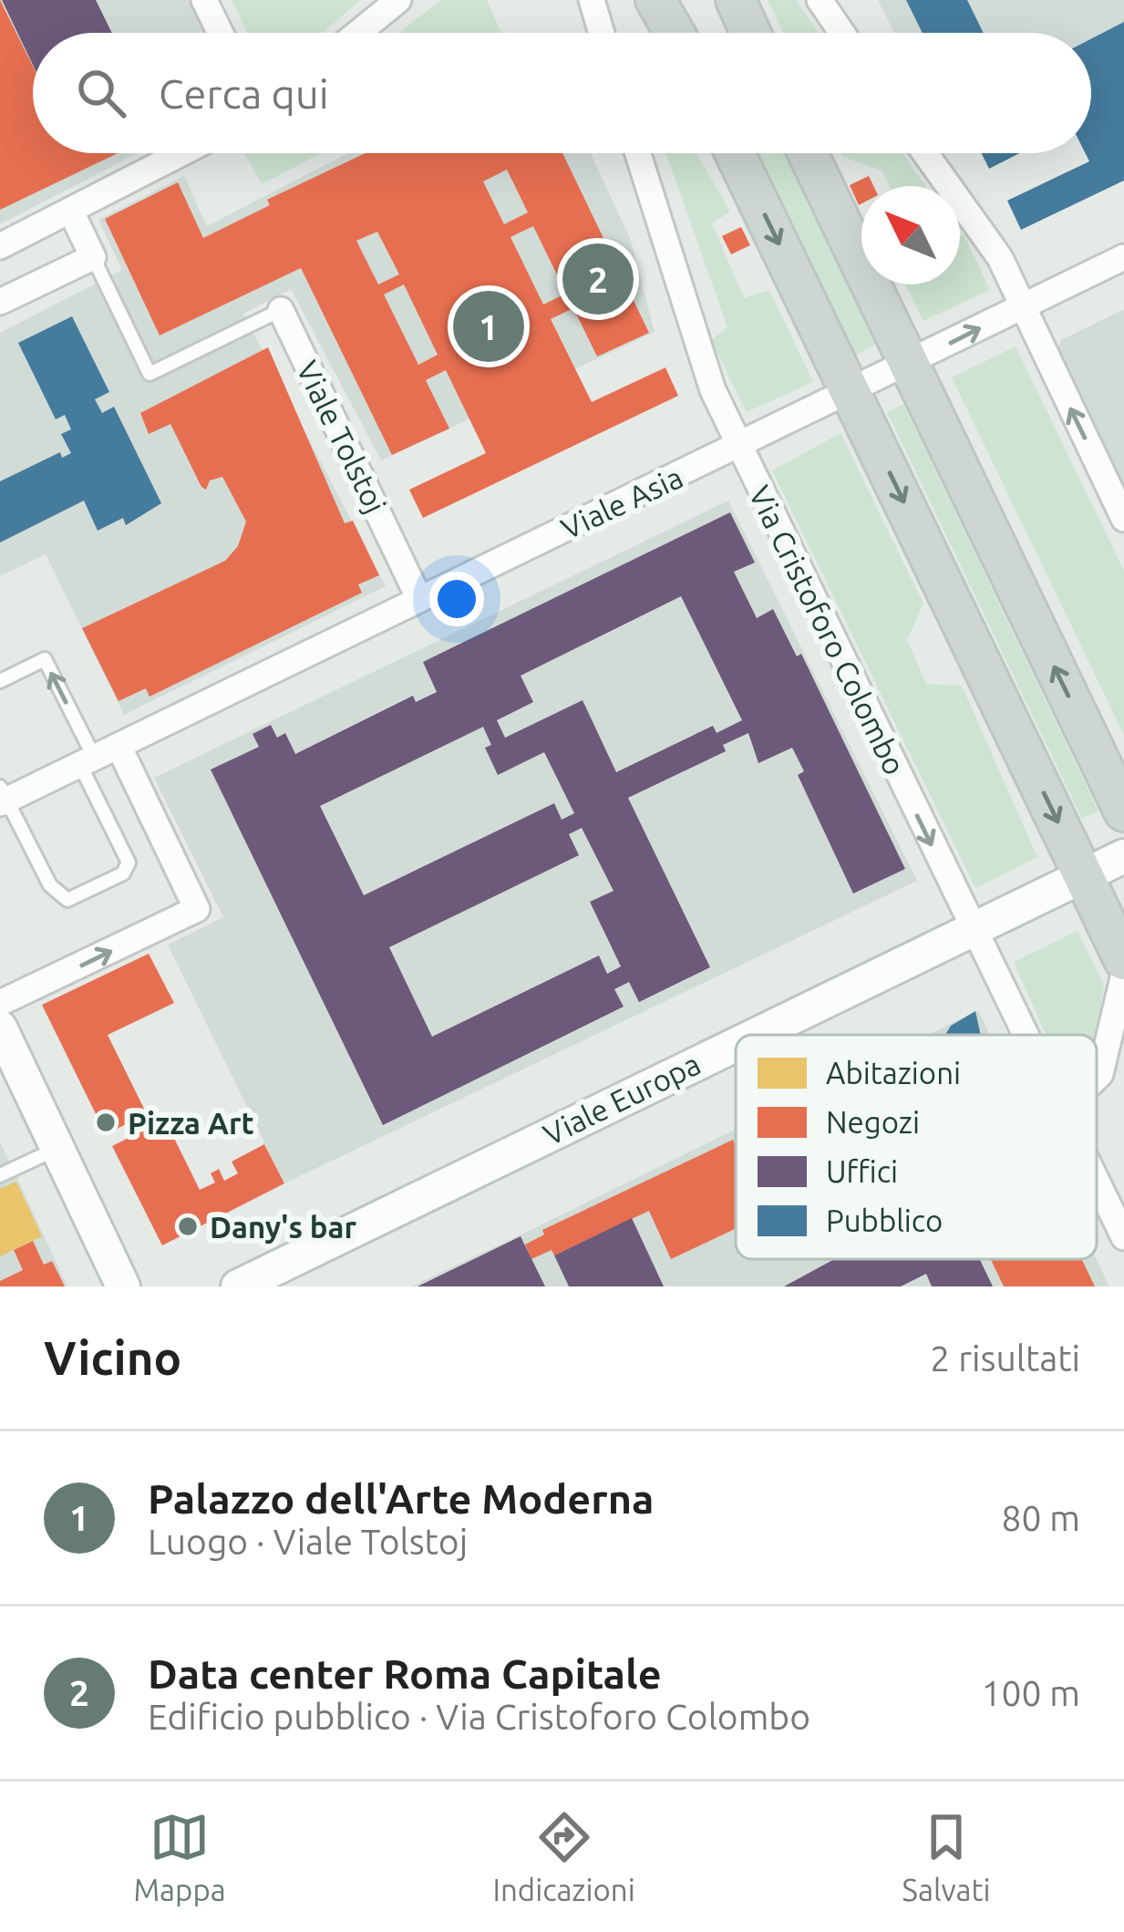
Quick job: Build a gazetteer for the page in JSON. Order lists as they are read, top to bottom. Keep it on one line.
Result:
{"streets":{"street":["Viale Tolstoj","Viale Asia","Via Cristoforo Colombo","Viale Europa"]},"crossings":[["Viale Tolstoj","Viale Asia"],["Viale Asia","Via Cristoforo Colombo"],["Via Cristoforo Colombo","Viale Europa"]],"one_way":["Via Cristoforo Colombo"],"places":["Pizza Art","Dany's bar"],"legend":["Abitazioni","Negozi","Uffici","Pubblico"],"north":"top left","page":{"search":"Cerca qui","pins":["2","1"],"heading":["Vicino","2 risultati"],"list":[{"mark":"1","name":"Palazzo dell'Arte Moderna","note":"Luogo · Viale Tolstoj","value":"80 m"},{"mark":"2","name":"Data center Roma Capitale","note":"Edificio pubblico · Via Cristoforo Colombo","value":"100 m"}],"nav":["Mappa","Indicazioni","Salvati"]}}
